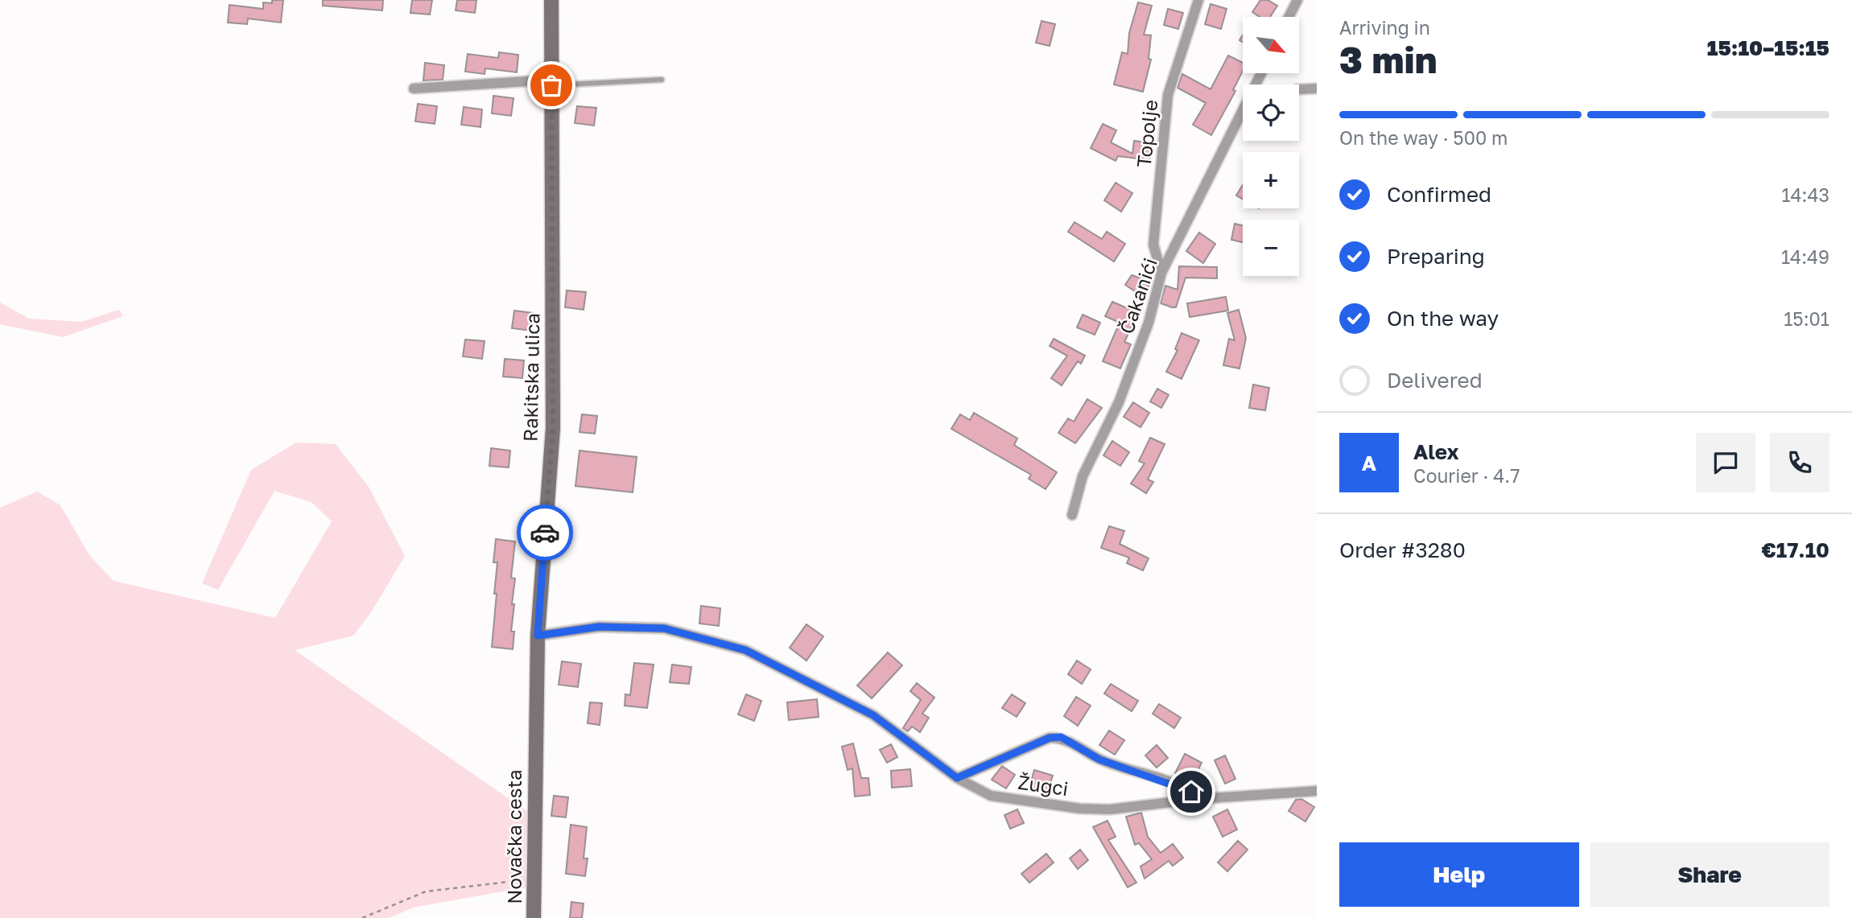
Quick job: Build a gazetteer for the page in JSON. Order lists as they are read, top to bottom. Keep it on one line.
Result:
{"streets":{"street":["Topolje","Čakanići","Rakitska ulica","Žugci","Novačka cesta"]},"crossings":[["Topolje","Čakanići"],["Rakitska ulica","Žugci"],["Rakitska ulica","Novačka cesta"]],"north":"bottom right","page":{"heading":["3 min","Arriving in","15:10–15:15"],"panel":["Alex","Courier · 4.7","Order #3280","€17.10"],"map_buttons":["+","−"],"bar":"On the way · 500 m","list":[["Confirmed","14:43"],["Preparing","14:49"],["On the way","15:01"],"Delivered"],"round":"A","buttons":["Help","Share"]}}
